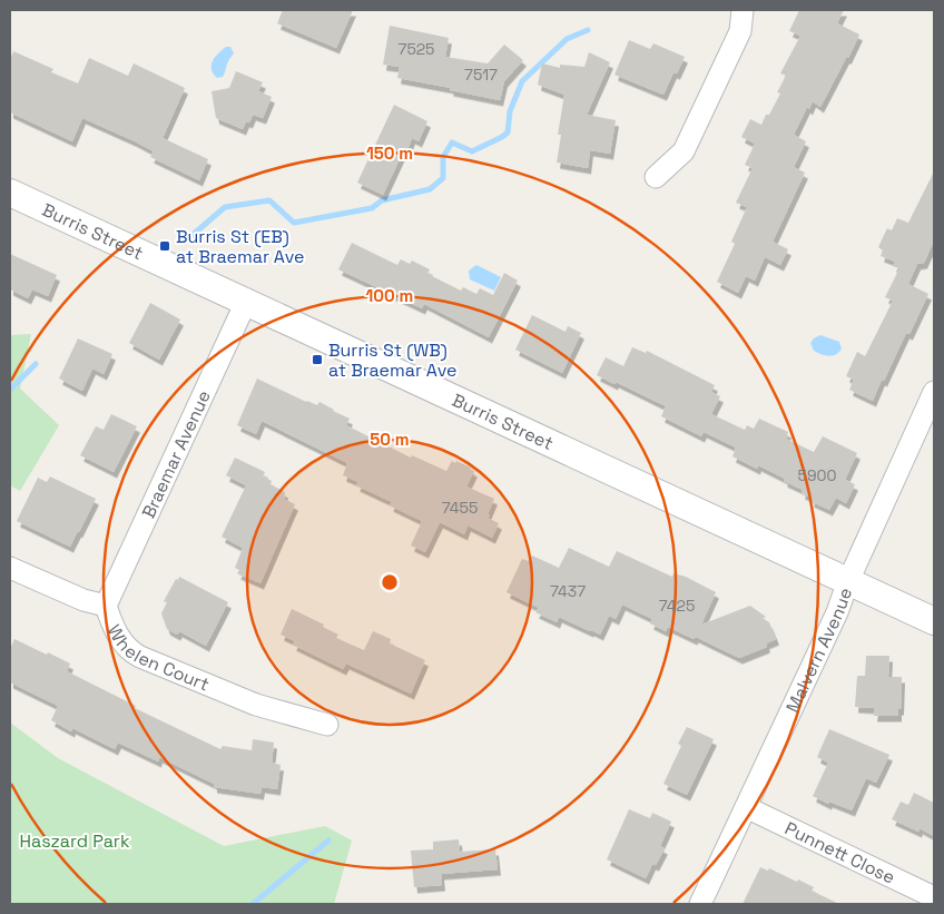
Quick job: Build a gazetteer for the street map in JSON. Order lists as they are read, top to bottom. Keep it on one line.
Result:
{"streets":{"street":["Burris Street","Braemar Avenue","Malvern Avenue","Whelen Court","Punnett Close"]},"crossings":[["Burris Street","Braemar Avenue"],["Burris Street","Malvern Avenue"],["Braemar Avenue","Whelen Court"],["Malvern Avenue","Punnett Close"]],"parks":["Haszard Park"],"places":{"transit":["Burris St (EB) at Braemar Ave","Burris St (WB) at Braemar Ave"]},"house_numbers":["7525","7517","5900","7455","7437","7425"],"rings":["150 m","100 m","50 m"]}
